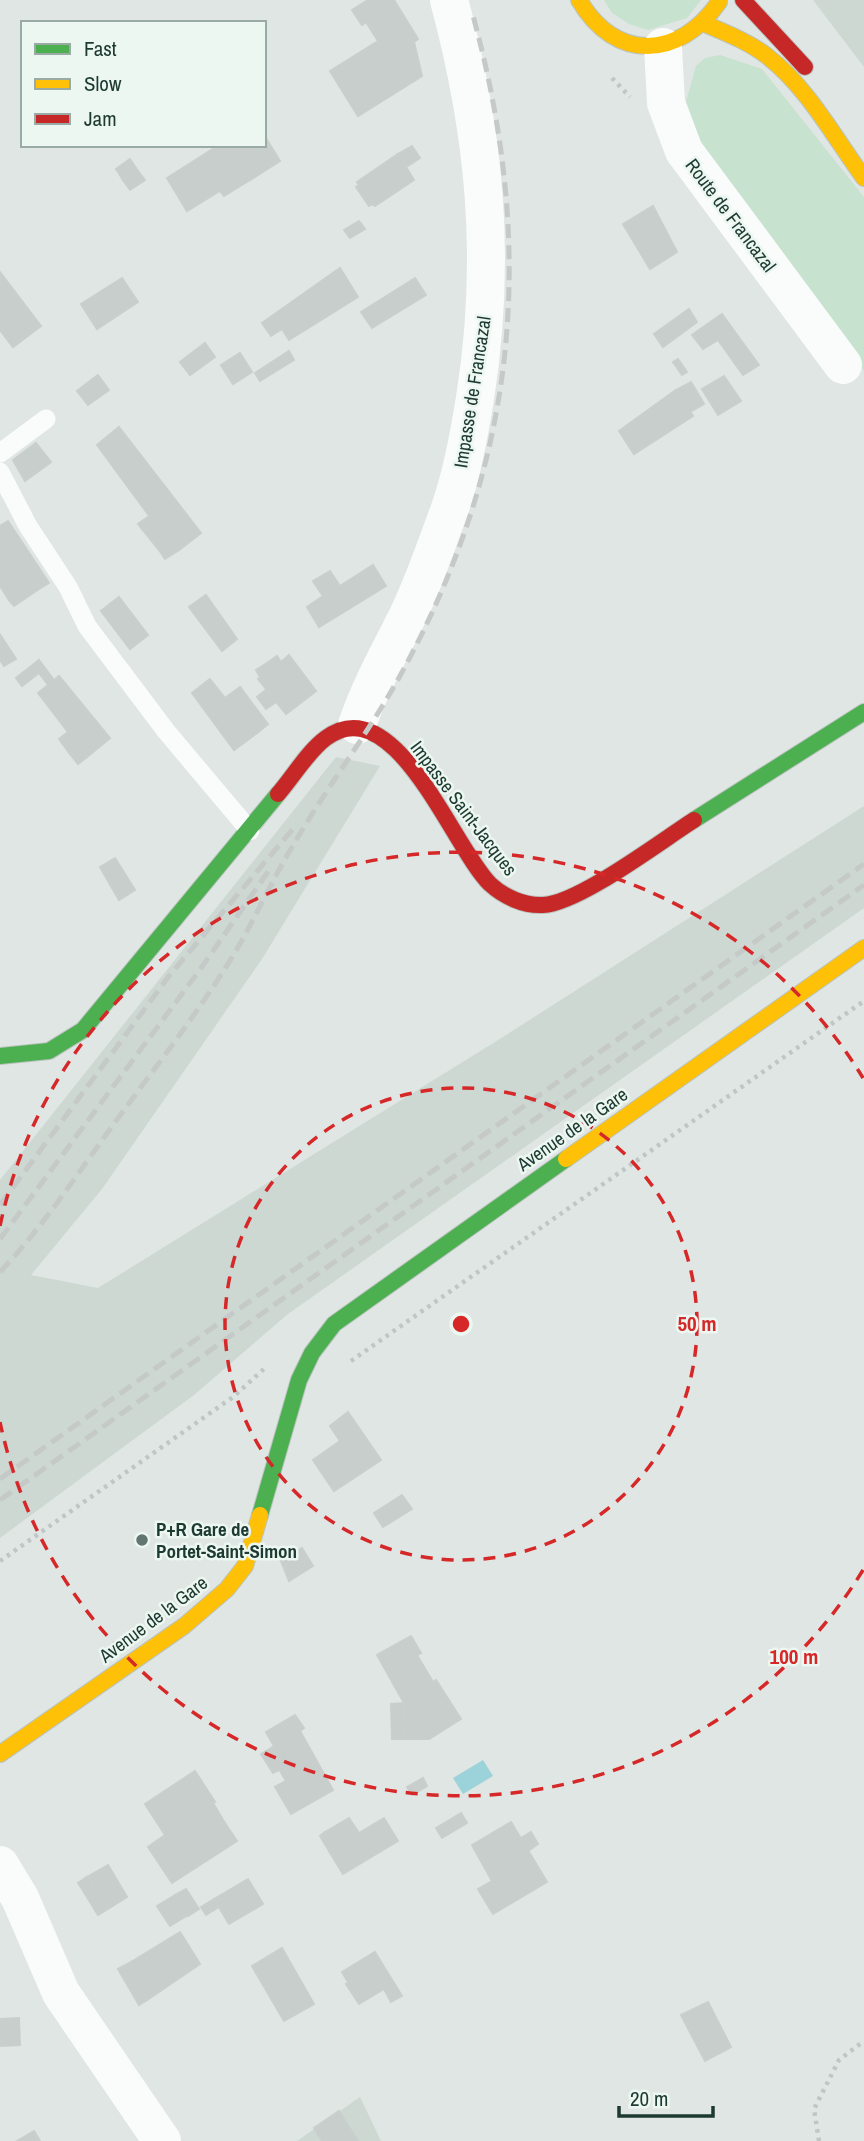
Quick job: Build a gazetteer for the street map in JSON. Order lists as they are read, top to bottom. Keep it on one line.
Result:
{"streets":{"street":["Route de Francazal","Impasse de Francazal","Impasse Saint-Jacques","Avenue de la Gare"]},"crossings":[["Impasse de Francazal","Impasse Saint-Jacques"]],"places":["P+R Gare de Portet-Saint-Simon"],"legend":["Fast","Slow","Jam"],"scale_bar":"20 m","rings":["50 m","100 m"]}
